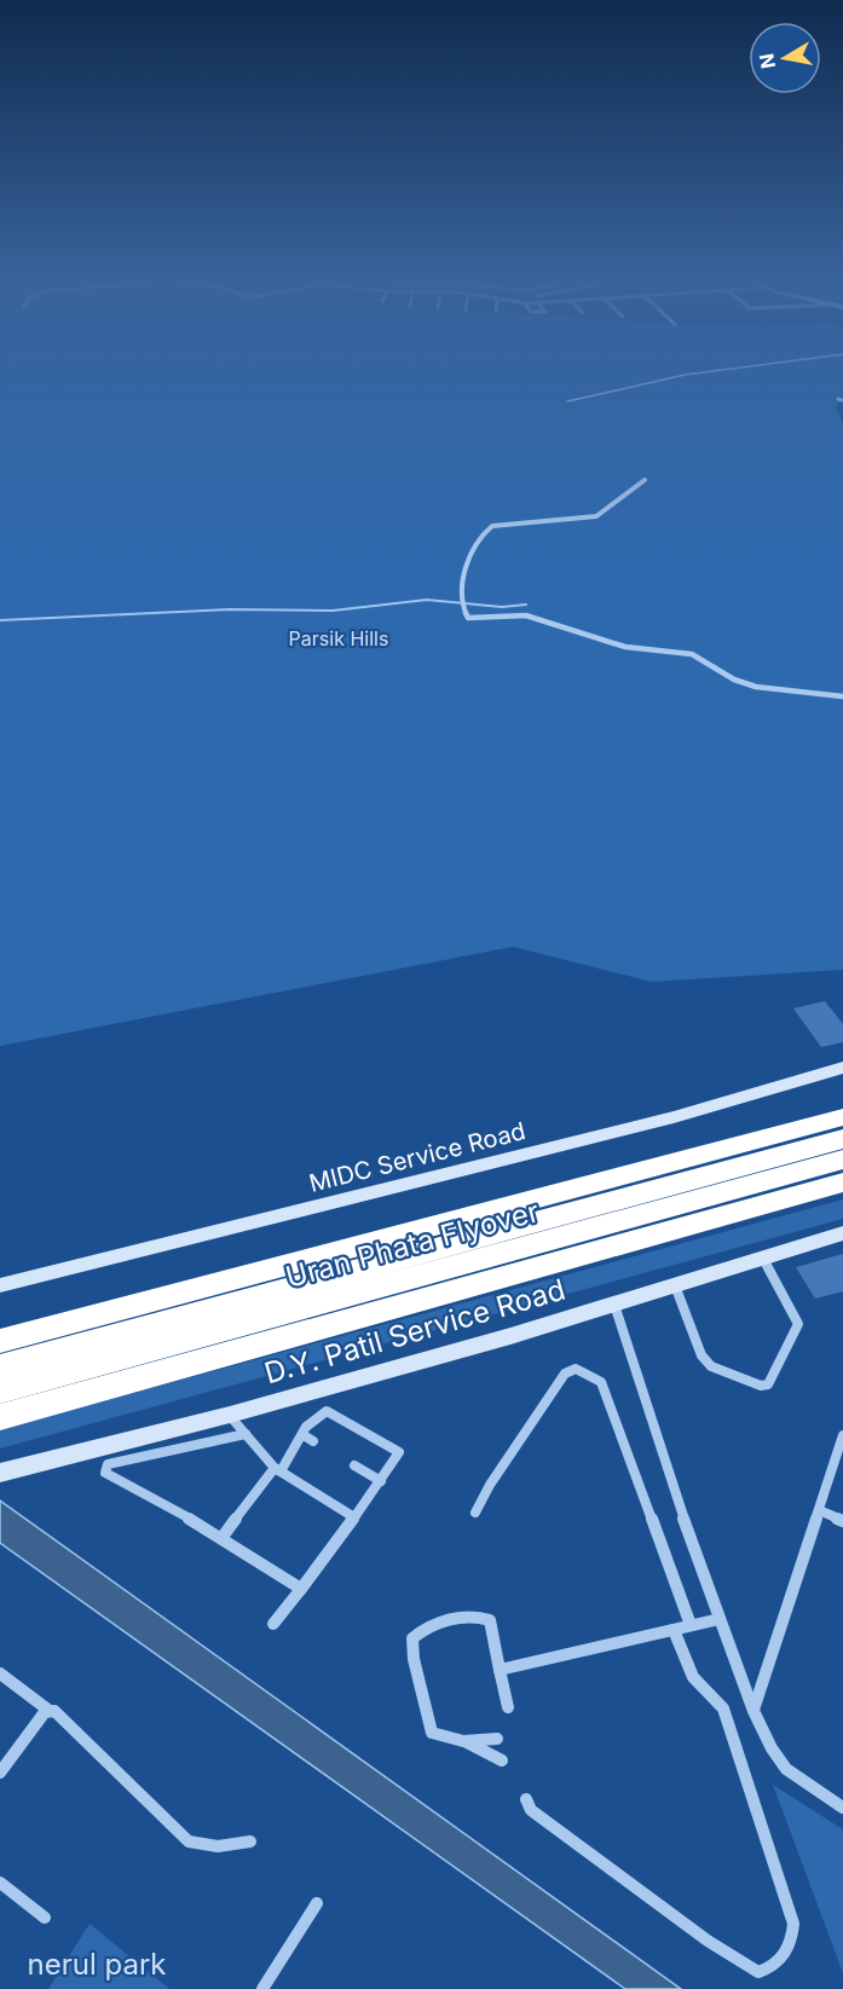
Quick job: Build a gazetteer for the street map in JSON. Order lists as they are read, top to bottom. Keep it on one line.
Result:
{"streets":{"highway":["Uran Phata Flyover"],"street":["MIDC Service Road","D.Y. Patil Service Road"]},"parks":["Parsik Hills","nerul park"],"north":"left"}
